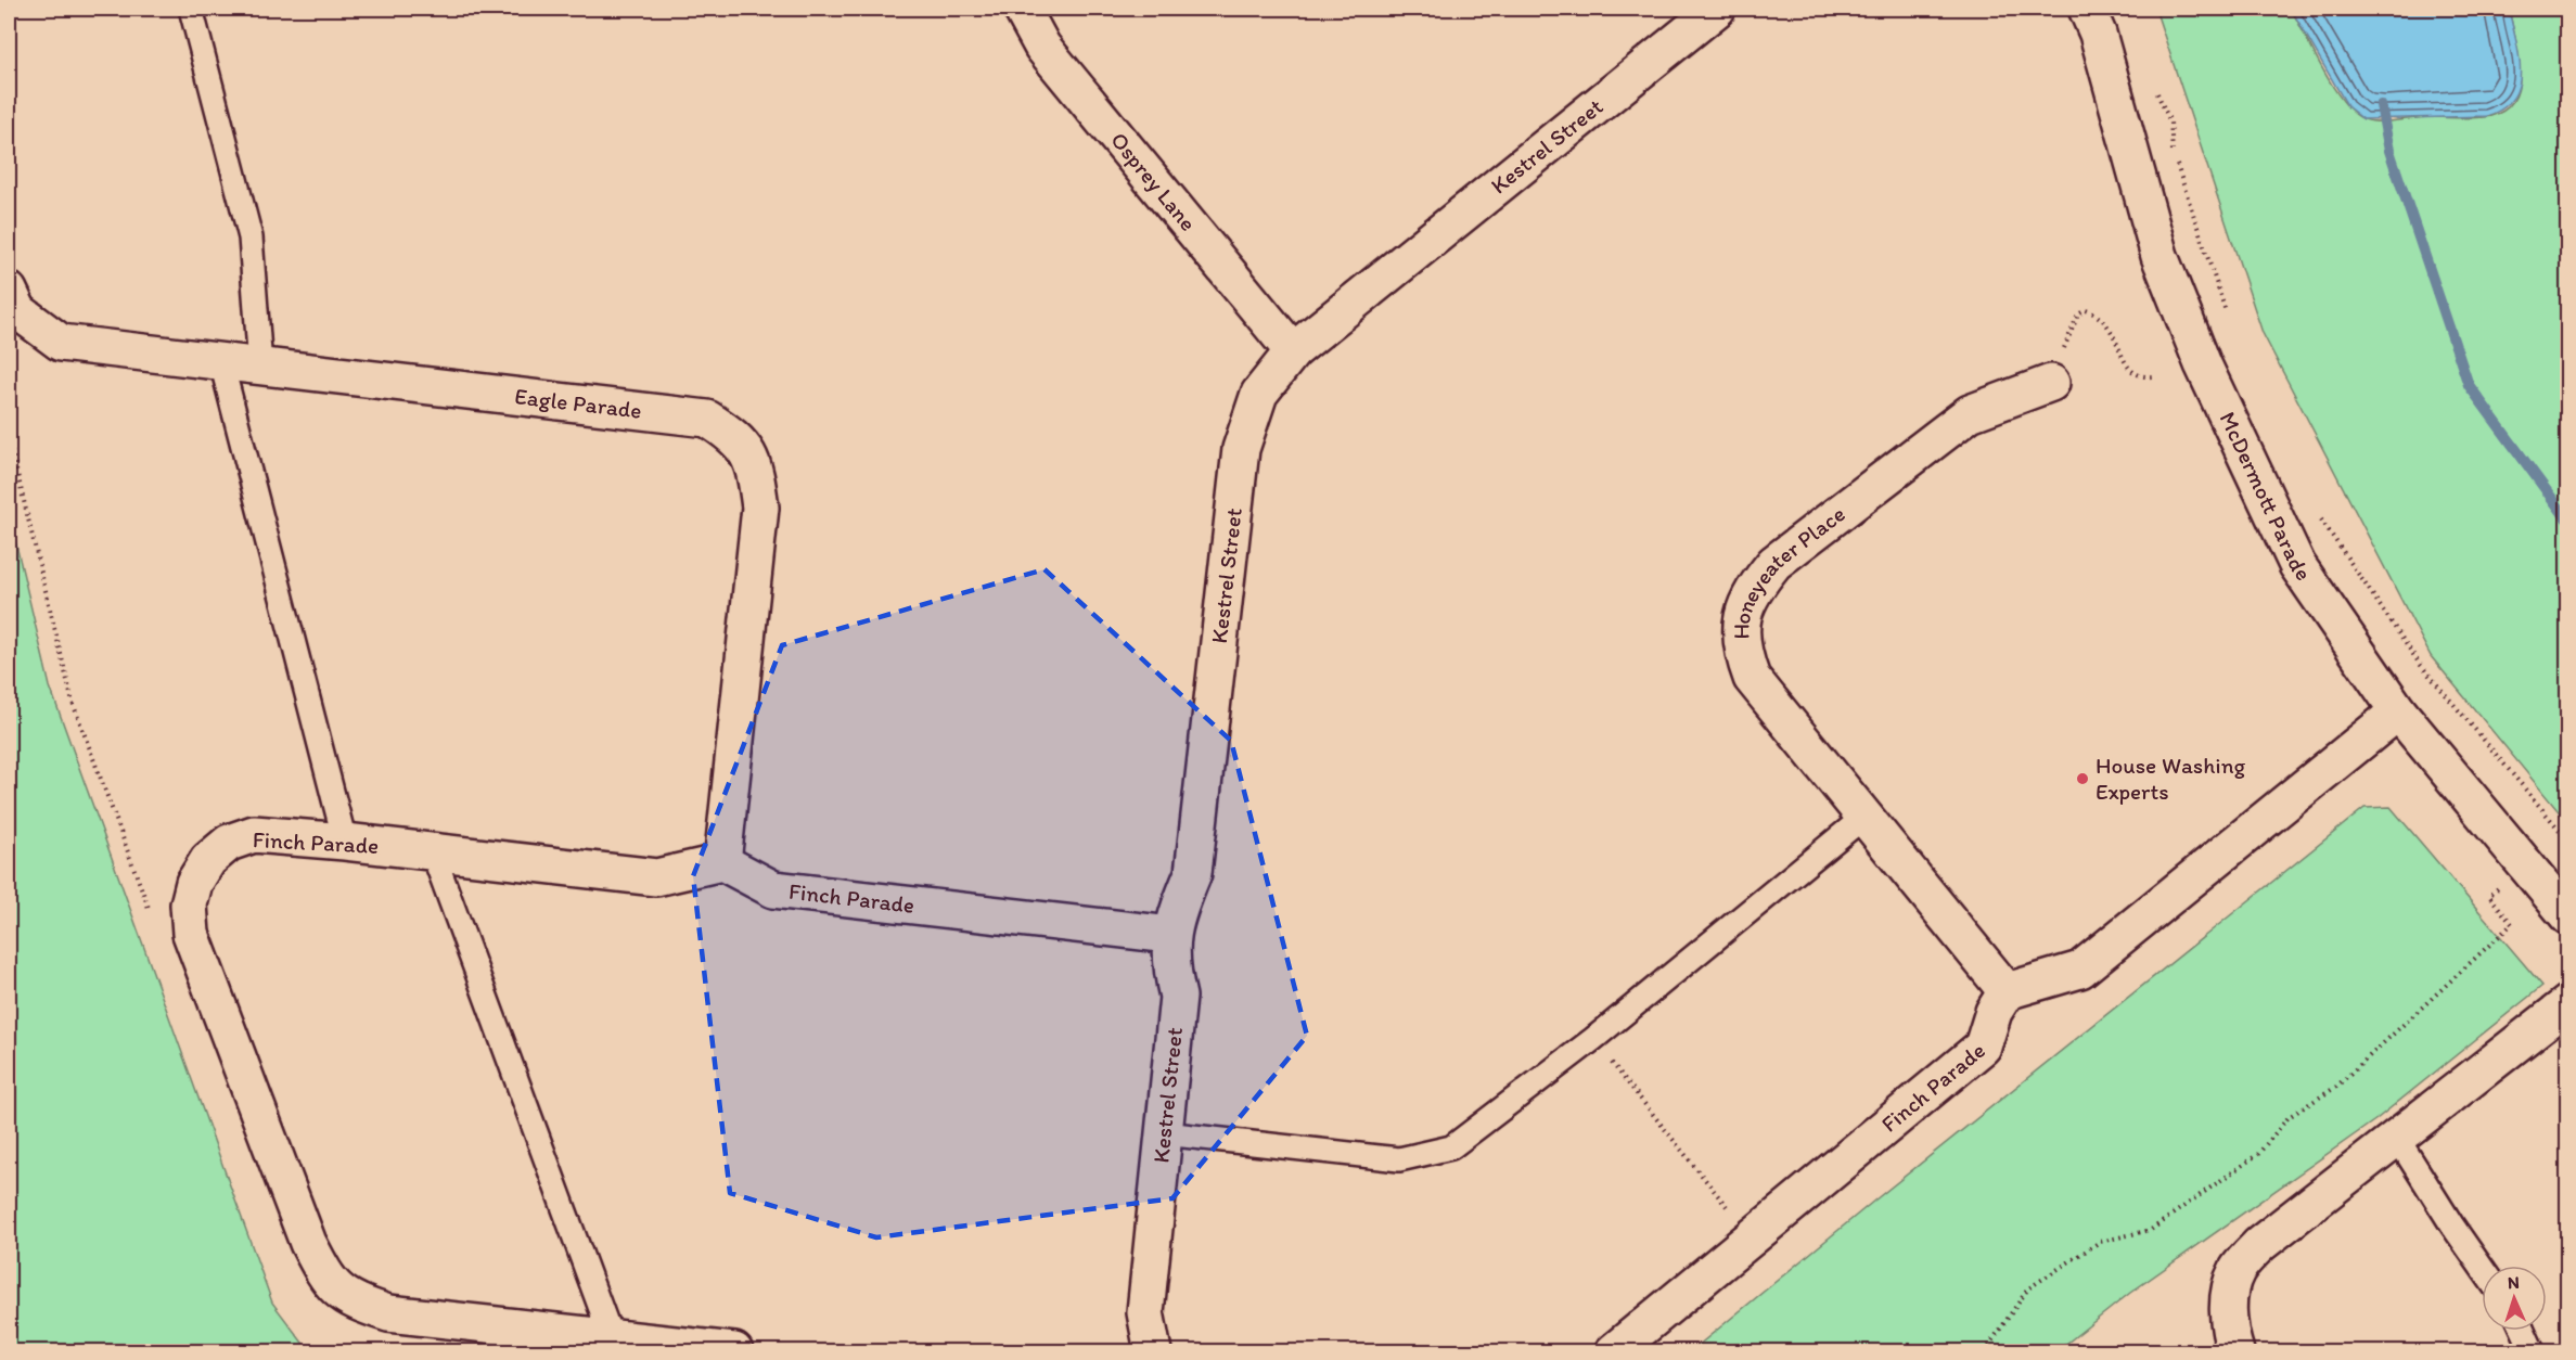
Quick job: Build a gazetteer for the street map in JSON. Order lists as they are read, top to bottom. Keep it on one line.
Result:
{"streets":{"street":["Kestrel Street","Osprey Lane","Eagle Parade","McDermott Parade","Honeyeater Place","Finch Parade"]},"crossings":[["Kestrel Street","Osprey Lane"],["Kestrel Street","Finch Parade"],["Eagle Parade","Finch Parade"],["Honeyeater Place","Finch Parade"]],"places":["House Washing Experts"],"north":"top"}
